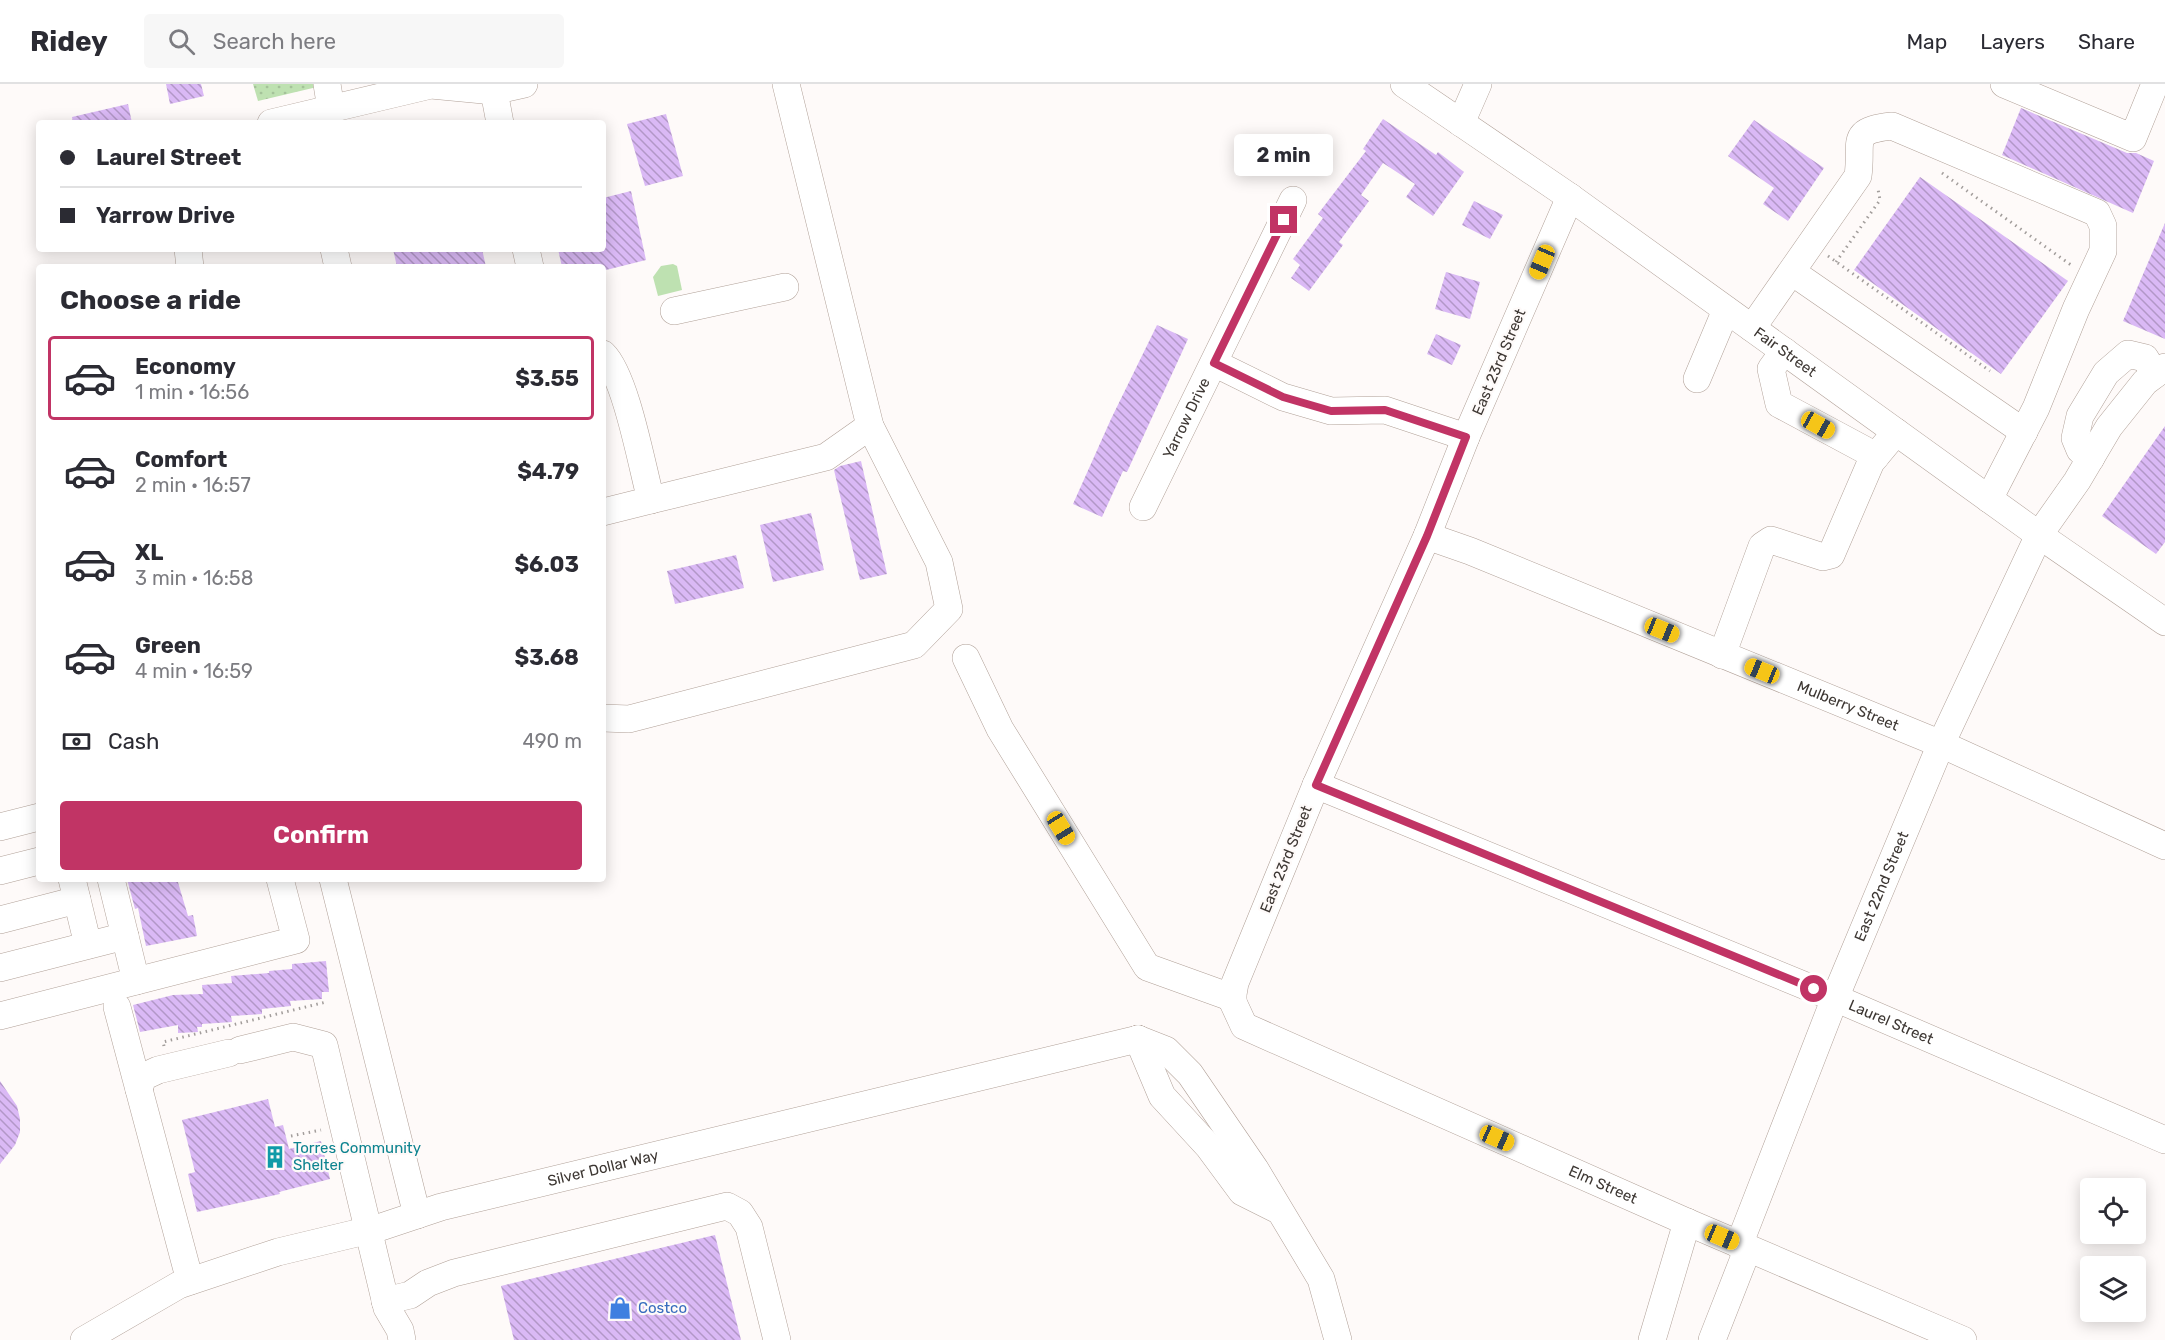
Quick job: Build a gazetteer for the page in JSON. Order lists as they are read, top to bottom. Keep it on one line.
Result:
{"streets":{"street":["Fair Street","East 23rd Street","Yarrow Drive","Mulberry Street","East 22nd Street","Laurel Street","Silver Dollar Way","Elm Street"]},"crossings":[["Fair Street","East 23rd Street"],["Fair Street","East 22nd Street"],["East 23rd Street","Mulberry Street"],["East 23rd Street","Laurel Street"],["East 23rd Street","Elm Street"],["Mulberry Street","East 22nd Street"],["East 22nd Street","Laurel Street"],["East 22nd Street","Elm Street"]],"places":{"building":["Torres Community Shelter"],"shop":["Costco"]},"page":{"header":"Ridey","search":"Search here","nav":["Map","Layers","Share"],"banner":["Laurel Street","Yarrow Drive"],"bubble":"2 min","heading":"Choose a ride","list":[{"name":"Economy","note":"1 min · 16:56","value":"$3.55"},{"name":"Comfort","note":"2 min · 16:57","value":"$4.79"},{"name":"XL","note":"3 min · 16:58","value":"$6.03"},{"name":"Green","note":"4 min · 16:59","value":"$3.68"}],"pay":["Cash","490 m"],"buttons":"Confirm"}}
